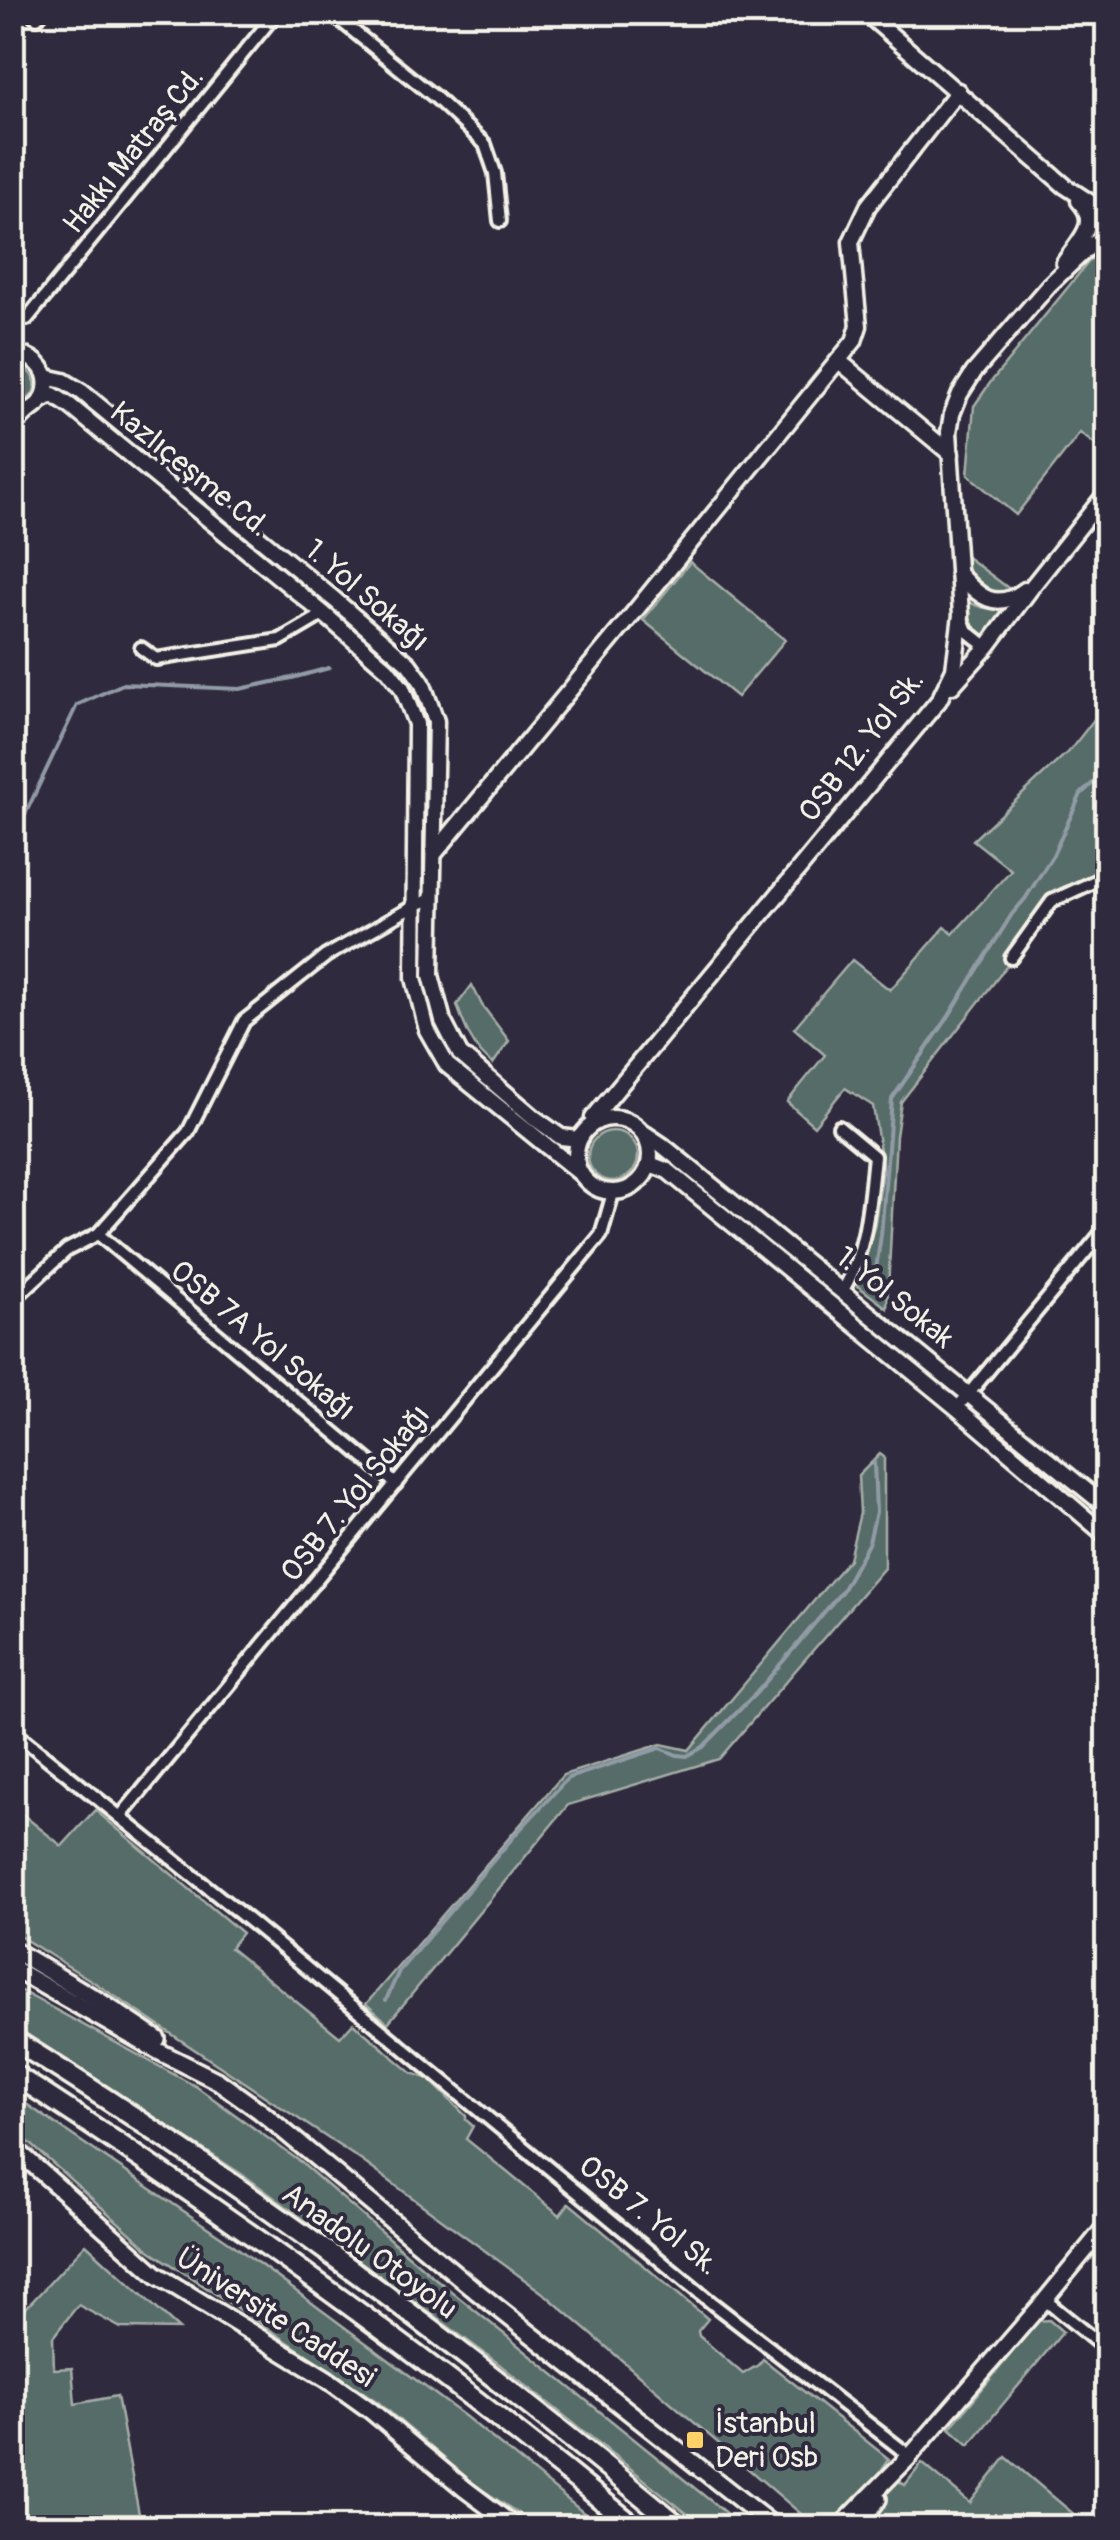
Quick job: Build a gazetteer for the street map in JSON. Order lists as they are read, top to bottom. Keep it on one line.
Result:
{"streets":{"highway":["Anadolu Otoyolu"],"main road":["Üniversite Caddesi"],"street":["Hakkı Matraş Cd.","Kazlıçeşme Cd.","1. Yol Sokağı","OSB 12. Yol Sk.","1. Yol Sokak","OSB 7A Yol Sokağı","OSB 7. Yol Sokağı","OSB 7. Yol Sk."]},"crossings":[["1. Yol Sokağı","OSB 12. Yol Sk."],["1. Yol Sokağı","1. Yol Sokak"],["1. Yol Sokağı","OSB 7. Yol Sokağı"],["OSB 12. Yol Sk.","1. Yol Sokak"],["OSB 12. Yol Sk.","OSB 7. Yol Sokağı"],["1. Yol Sokak","OSB 7. Yol Sokağı"],["OSB 7A Yol Sokağı","OSB 7. Yol Sokağı"],["OSB 7. Yol Sokağı","OSB 7. Yol Sk."]],"places":{"transit":["İstanbul Deri Osb"]}}
